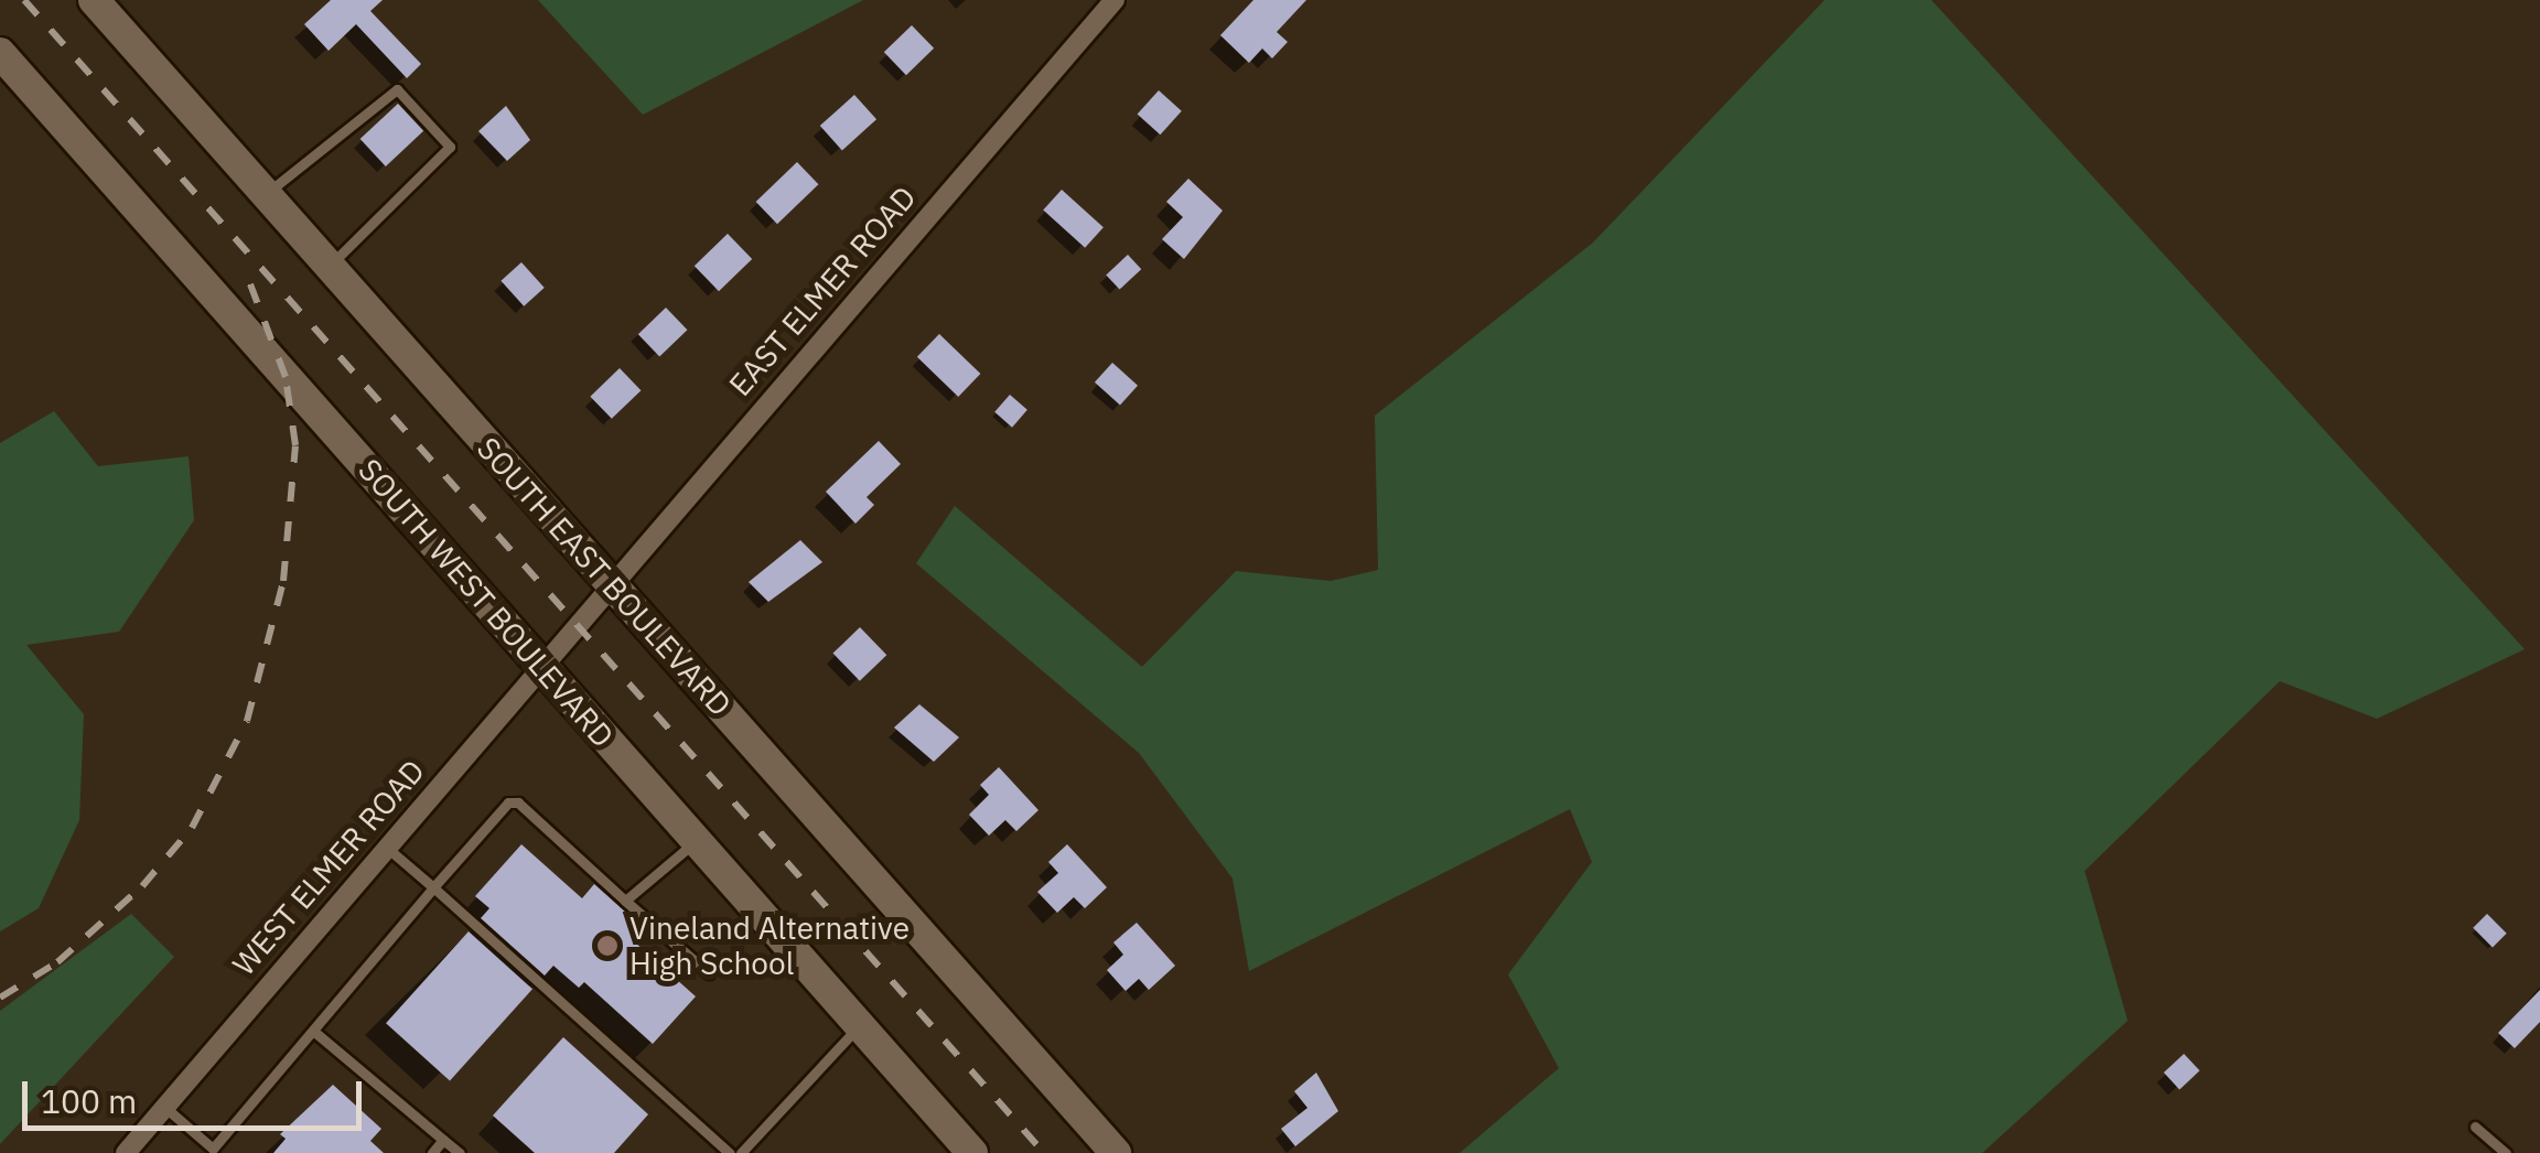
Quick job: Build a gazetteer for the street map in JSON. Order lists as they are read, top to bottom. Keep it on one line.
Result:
{"streets":{"main road":["SOUTH EAST BOULEVARD","SOUTH WEST BOULEVARD"],"street":["EAST ELMER ROAD","WEST ELMER ROAD"]},"crossings":[["EAST ELMER ROAD","SOUTH EAST BOULEVARD"],["EAST ELMER ROAD","WEST ELMER ROAD"],["SOUTH WEST BOULEVARD","WEST ELMER ROAD"]],"places":["Vineland Alternative High School"],"scale_bar":"100 m"}
